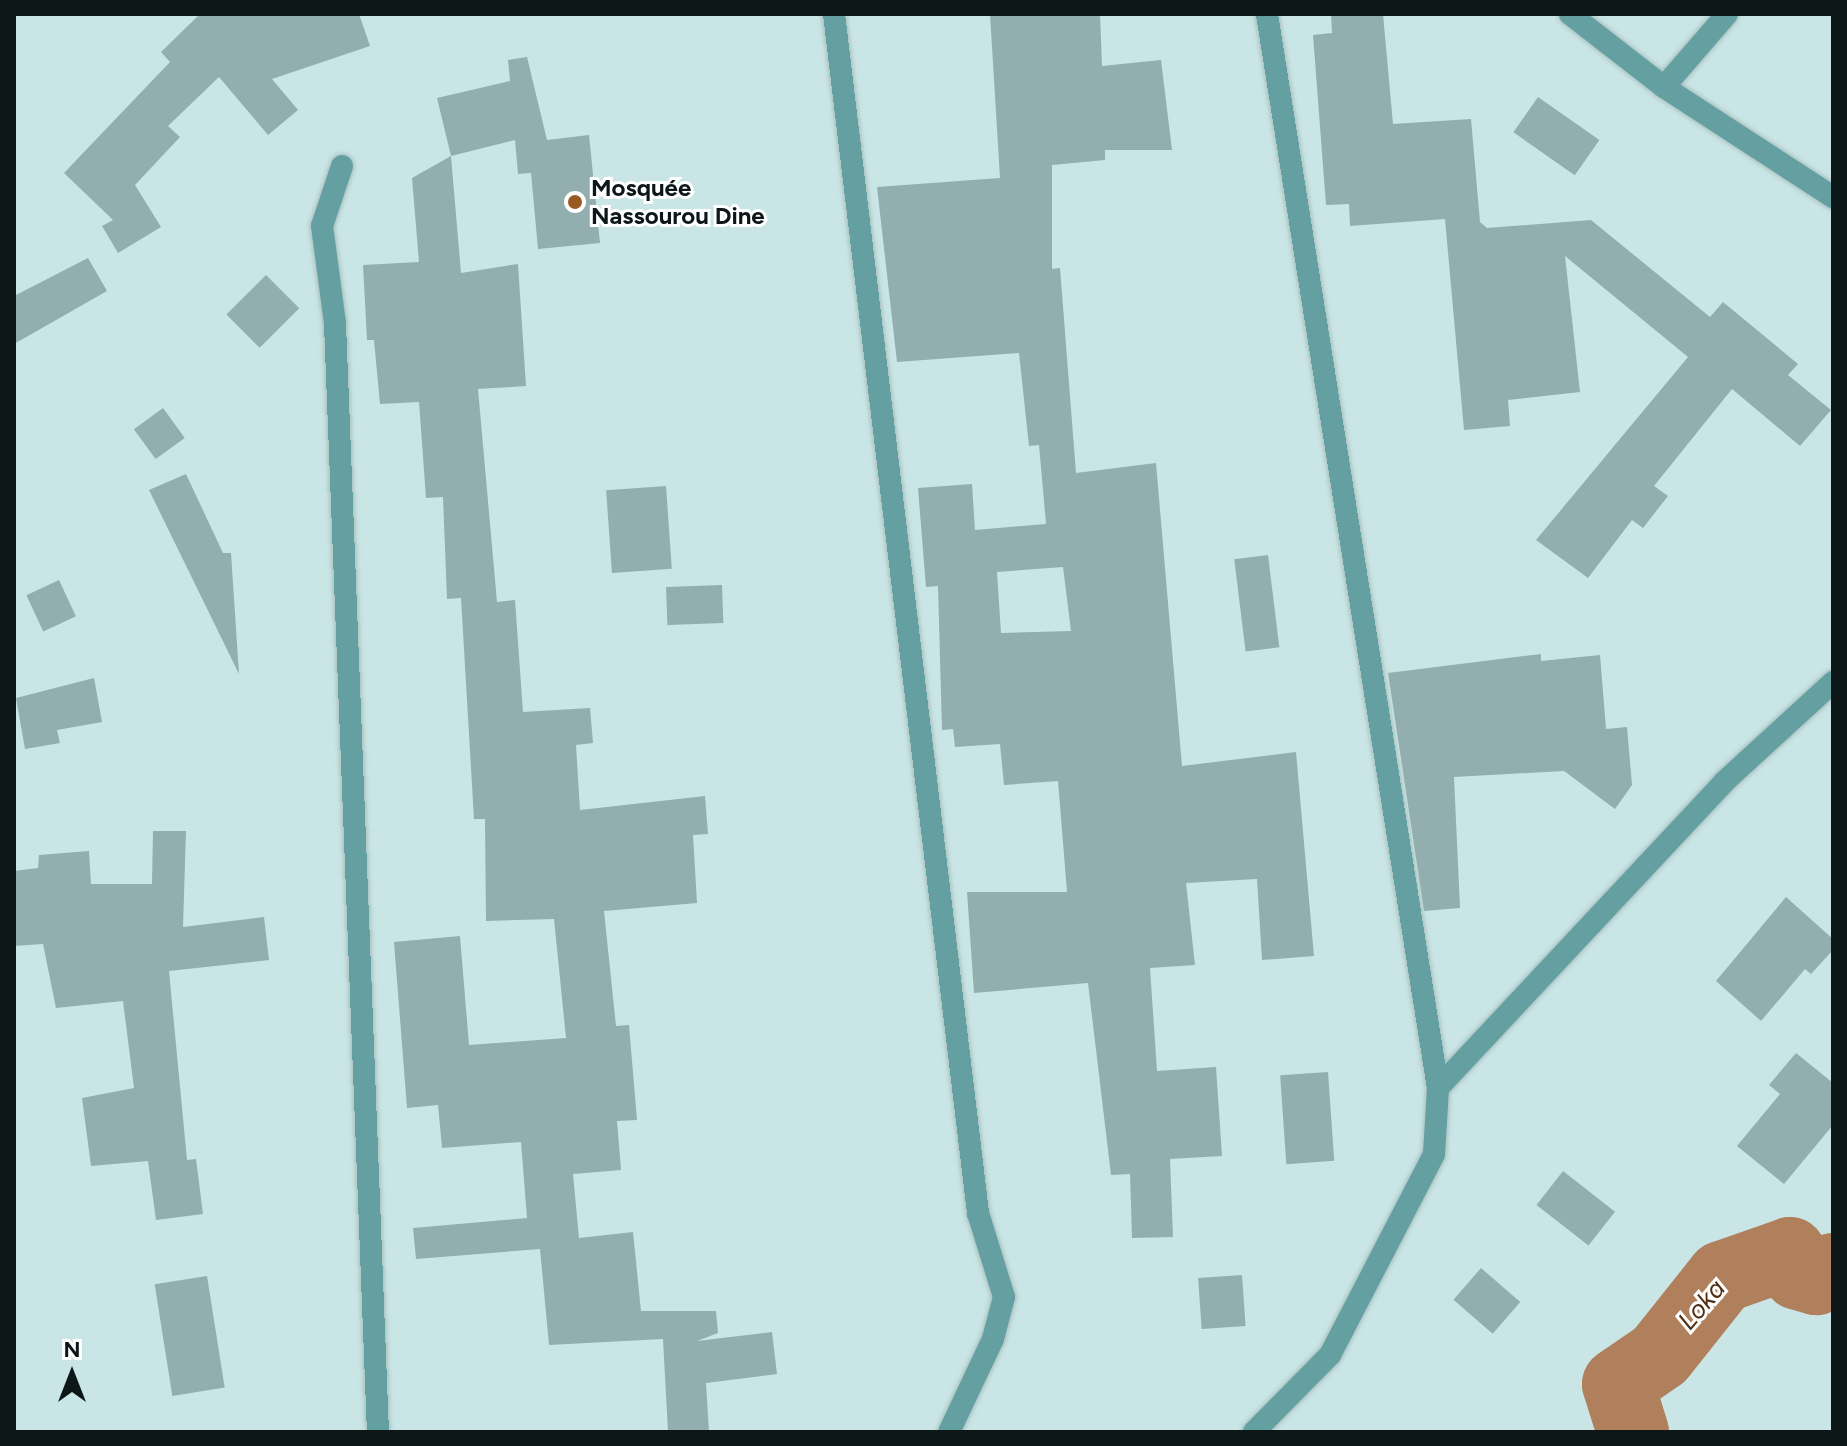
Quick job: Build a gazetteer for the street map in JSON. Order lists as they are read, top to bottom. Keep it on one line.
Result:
{"water":["Loka"],"places":["Mosquée Nassourou Dine"],"north":"top"}
